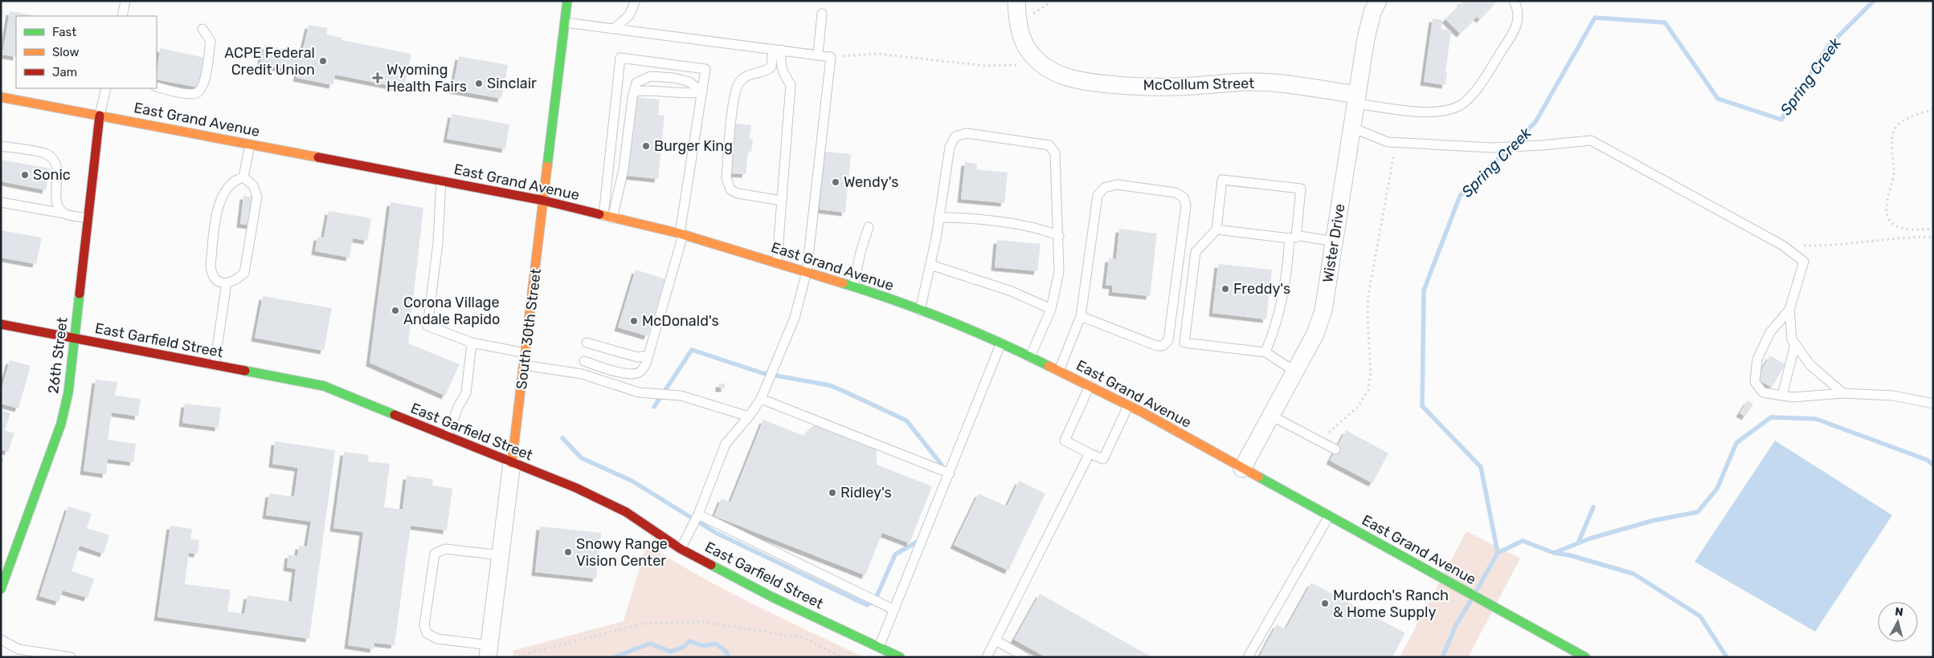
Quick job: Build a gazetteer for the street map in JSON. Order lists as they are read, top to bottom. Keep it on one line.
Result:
{"streets":{"main road":["East Grand Avenue","South 30th Street","East Garfield Street","26th Street"],"street":["McCollum Street","Wister Drive"]},"crossings":[["McCollum Street","Wister Drive"],["East Grand Avenue","Wister Drive"],["East Grand Avenue","South 30th Street"],["East Grand Avenue","26th Street"],["South 30th Street","East Garfield Street"],["East Garfield Street","26th Street"]],"water":["Spring Creek"],"places":{"other":["ACPE Federal Credit Union","Sinclair","Burger King","Sonic","Wendy's","Freddy's","Corona Village Andale Rapido","McDonald's","Ridley's","Snowy Range Vision Center","Murdoch's Ranch & Home Supply"],"health":["Wyoming Health Fairs"]},"legend":["Fast","Slow","Jam"],"north":"top"}
